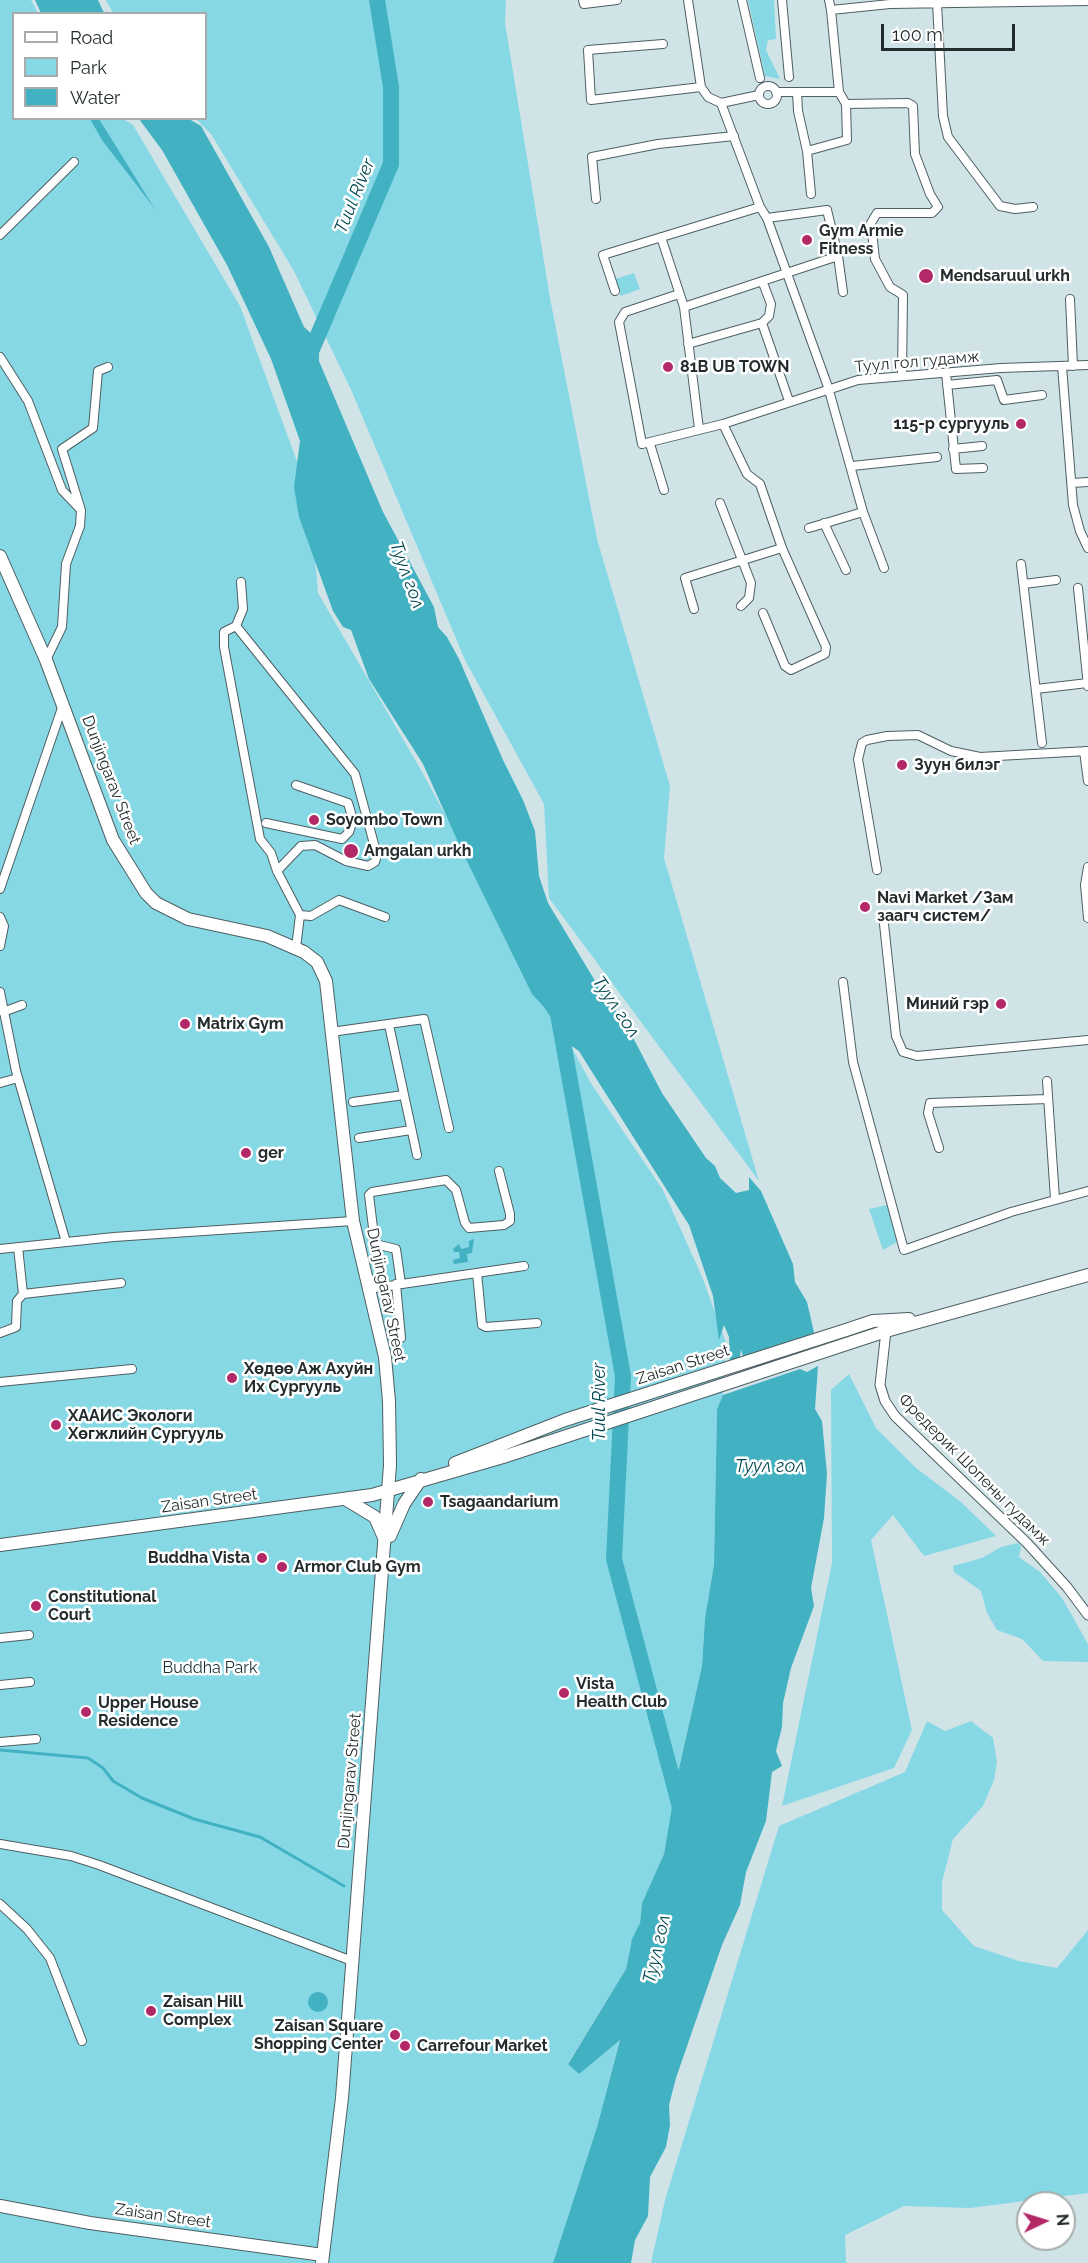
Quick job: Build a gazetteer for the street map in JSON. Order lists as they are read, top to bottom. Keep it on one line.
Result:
{"streets":{"main road":["Dunjingarav Street","Zaisan Street"],"street":["Туул гол гудамж","Фредерик Шопены гудамж"]},"crossings":[["Dunjingarav Street","Zaisan Street"],["Zaisan Street","Фредерик Шопены гудамж"]],"water":["Tuul River","Туул гол"],"parks":["Buddha Park"],"places":["Gym Armie Fitness","Mendsaruul urkh","81В UB TOWN","115-р сургууль","Зуун билэг","Soyombo Town","Amgalan urkh","Navi Market /Зам заагч систем/","Миний гэр","Matrix Gym","ger","Хөдөө Аж Ахуйн Их Сургууль","ХААИС Экологи Хөгжлийн Сургууль","Tsagaandarium","Buddha Vista","Armor Club Gym","Constitutional Court","Vista Health Club","Upper House Residence","Zaisan Hill Complex","Zaisan Square Shopping Center","Carrefour Market"],"legend":["Road","Park","Water"],"scale_bar":"100 m","north":"right"}
